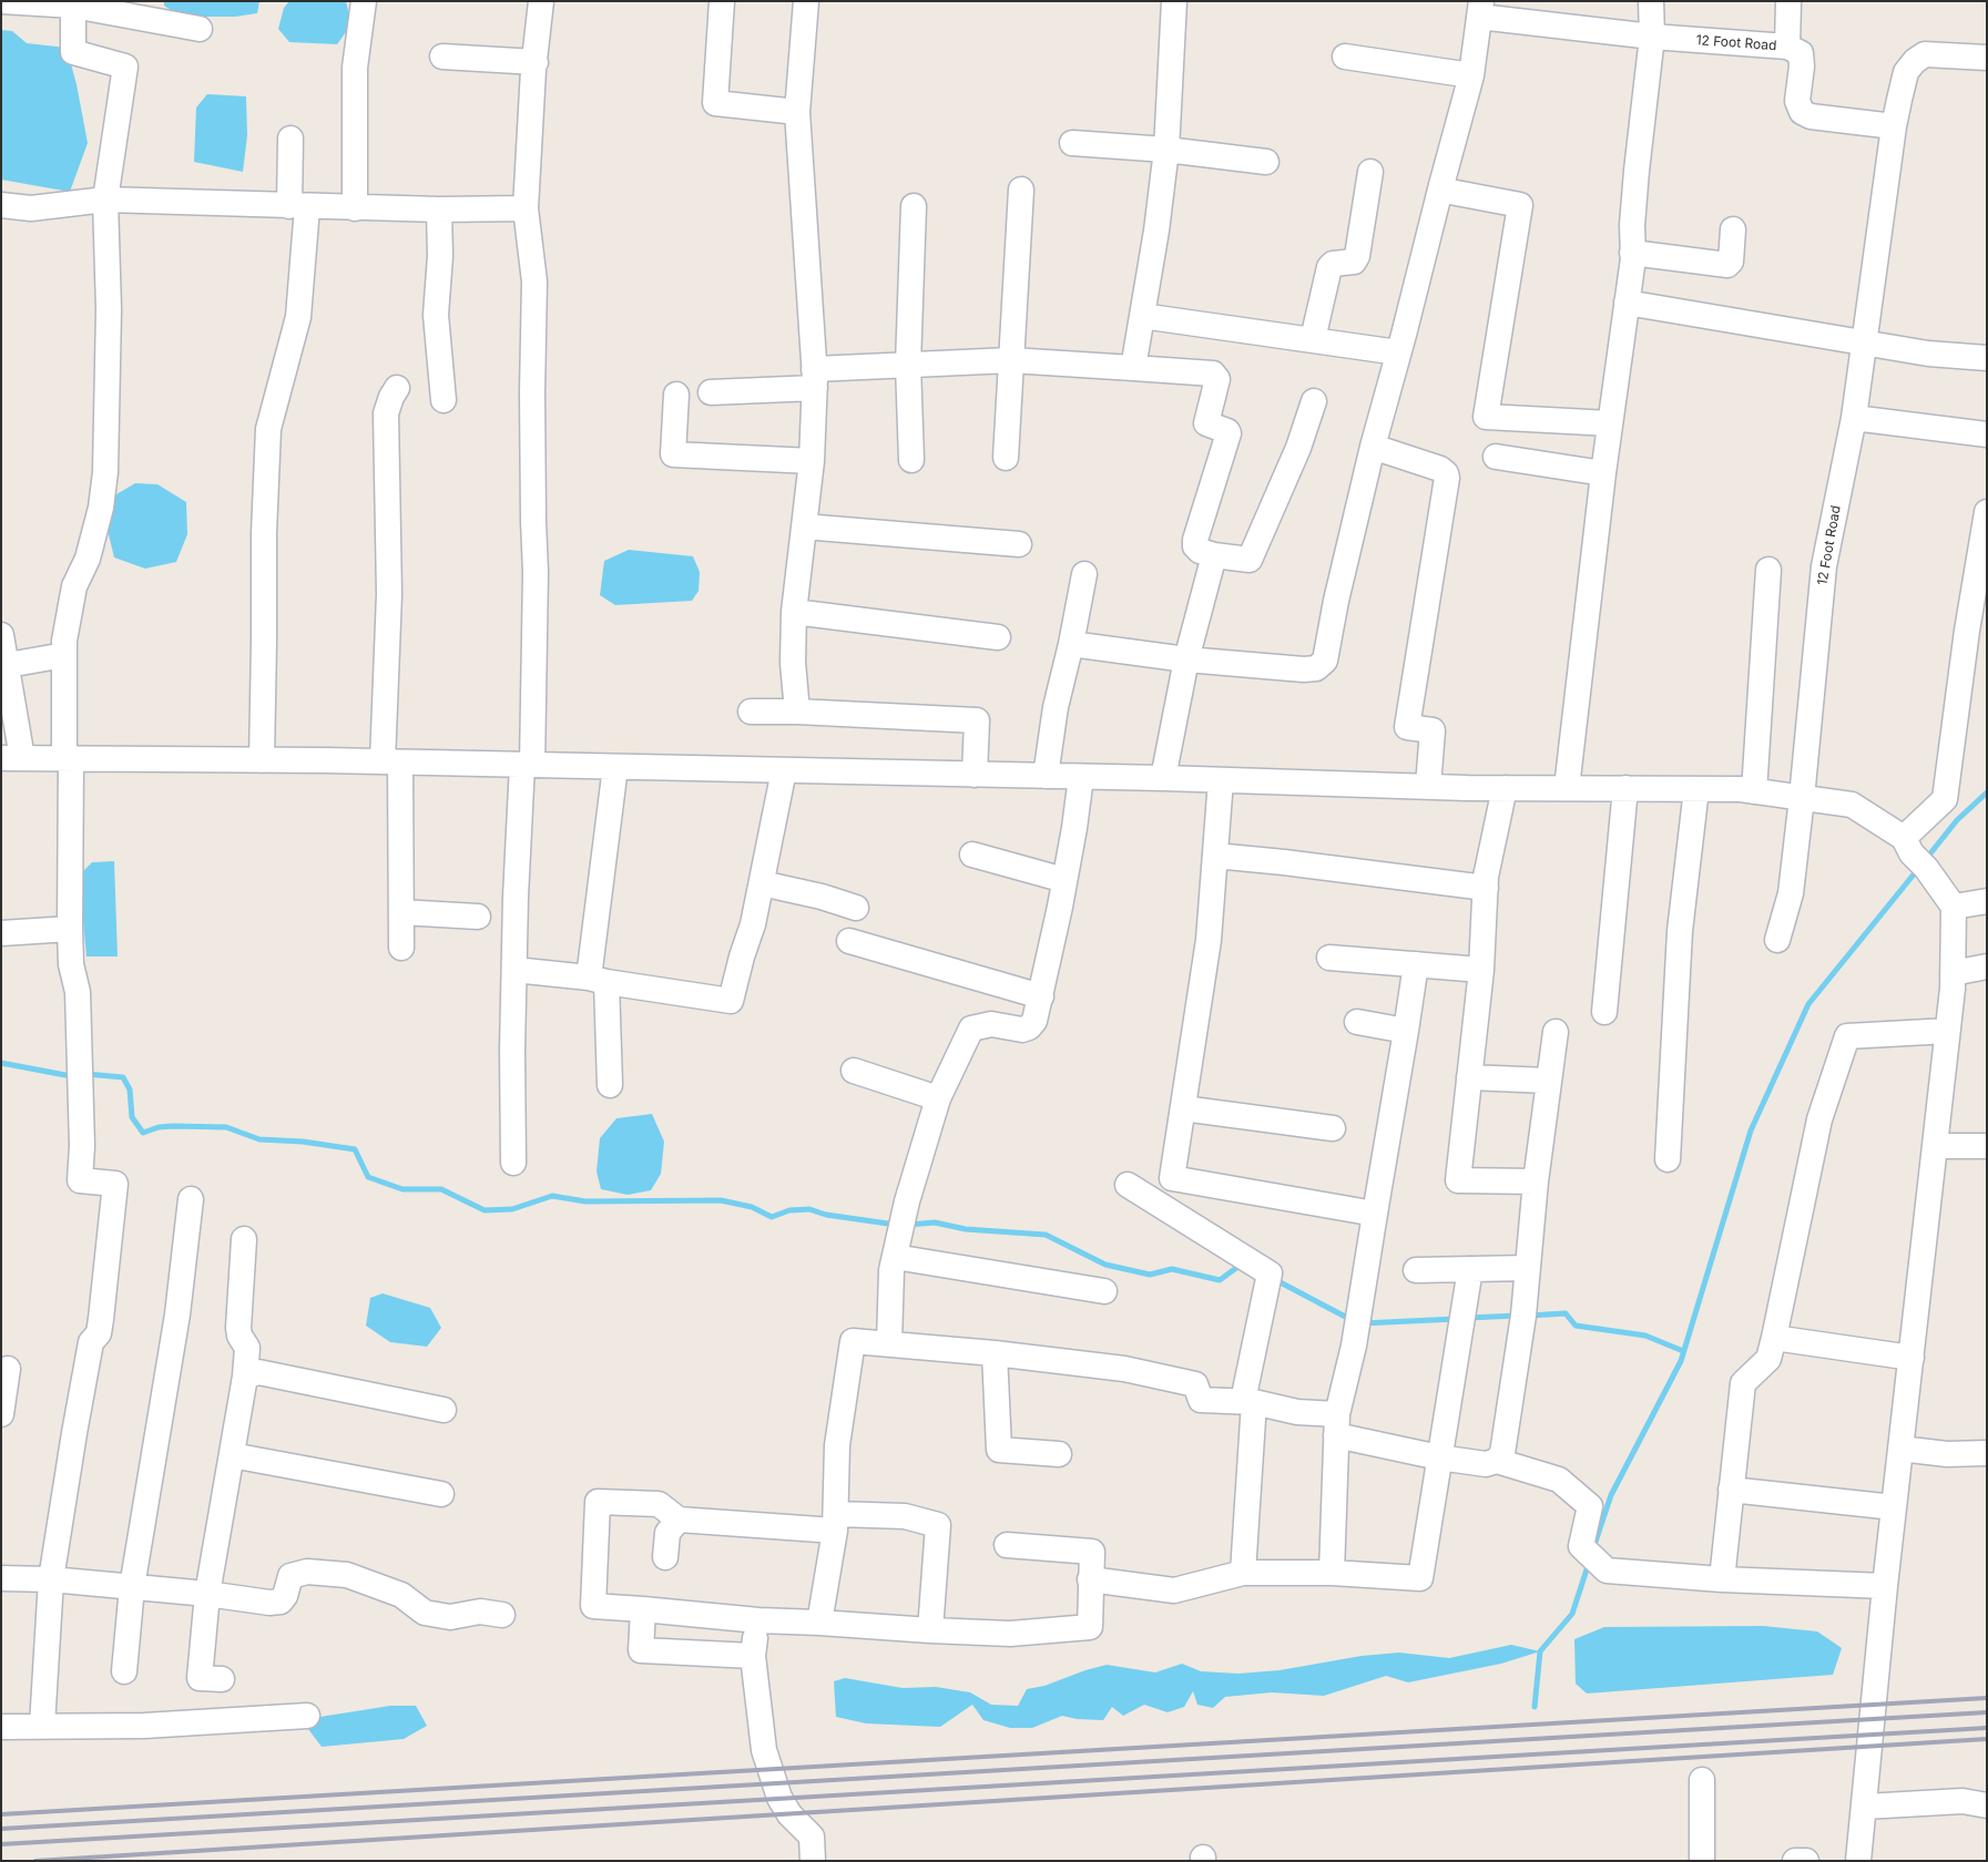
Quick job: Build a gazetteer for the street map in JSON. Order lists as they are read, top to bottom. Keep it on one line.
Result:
{"streets":{"street":["12 Foot Road"]}}
